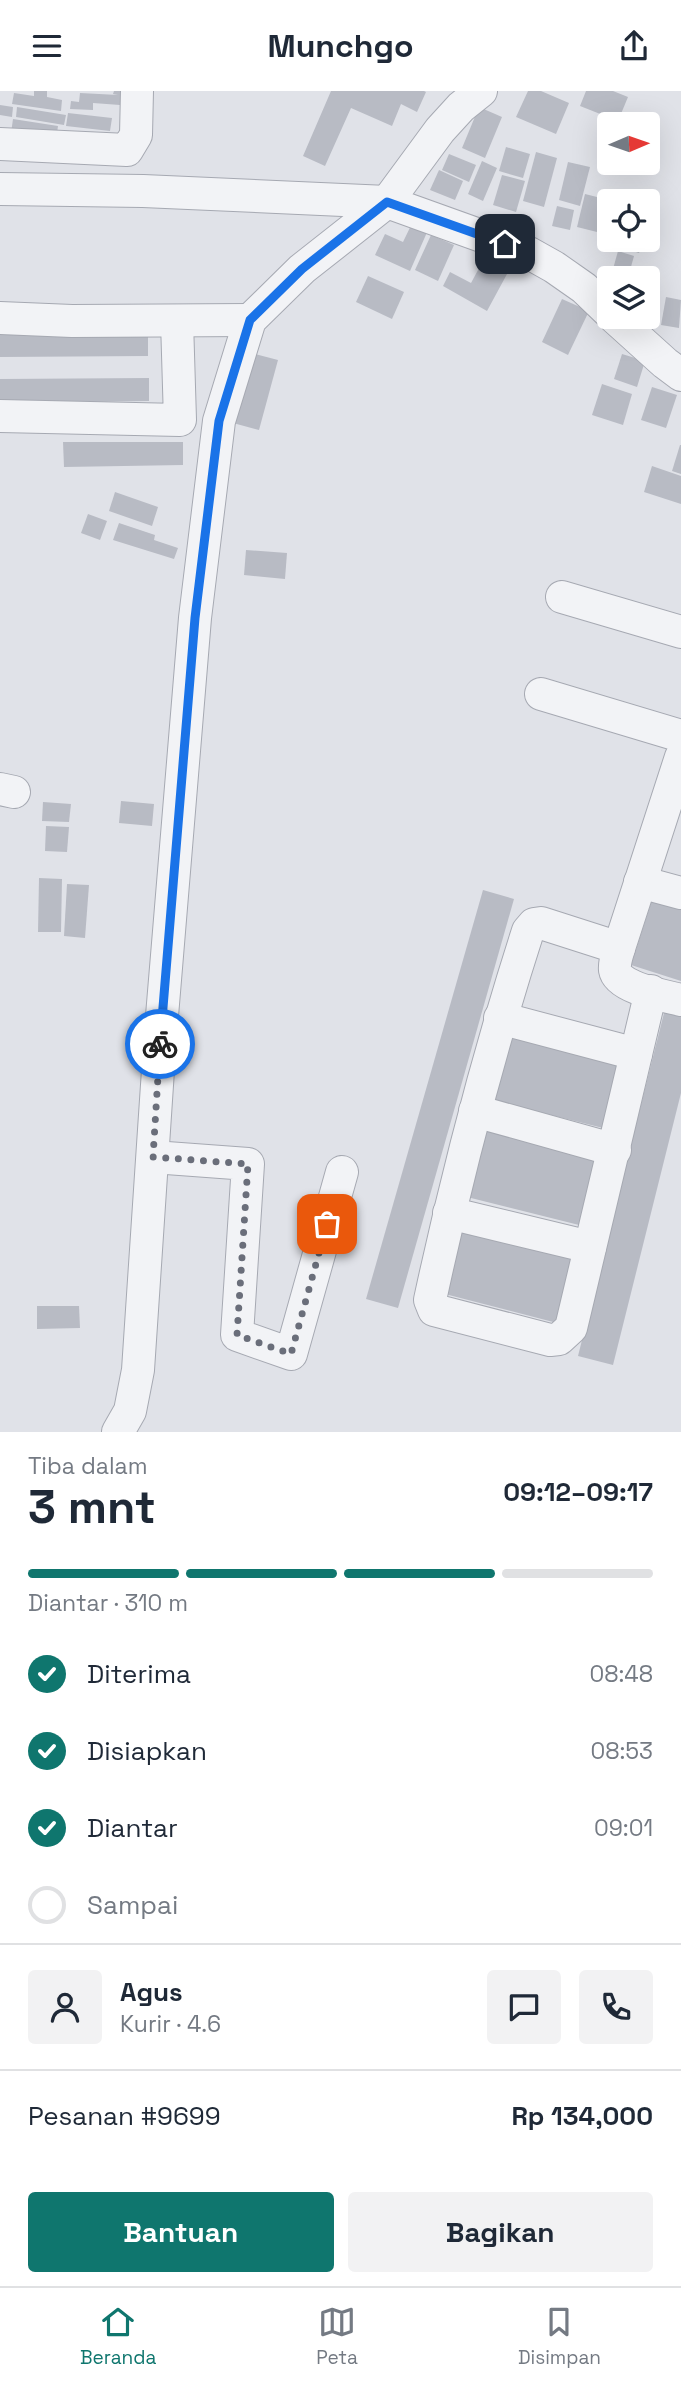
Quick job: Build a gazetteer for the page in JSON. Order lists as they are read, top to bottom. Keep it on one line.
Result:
{"north":"right","page":{"header":"Munchgo","heading":["3 mnt","Tiba dalam","09:12–09:17"],"panel":["Agus","Kurir · 4.6","Pesanan #9699","Rp 134,000"],"bar":"Diantar · 310 m","list":[["Diterima","08:48"],["Disiapkan","08:53"],["Diantar","09:01"],"Sampai"],"buttons":["Bantuan","Bagikan"],"tabs":["Beranda","Peta","Disimpan"]}}
